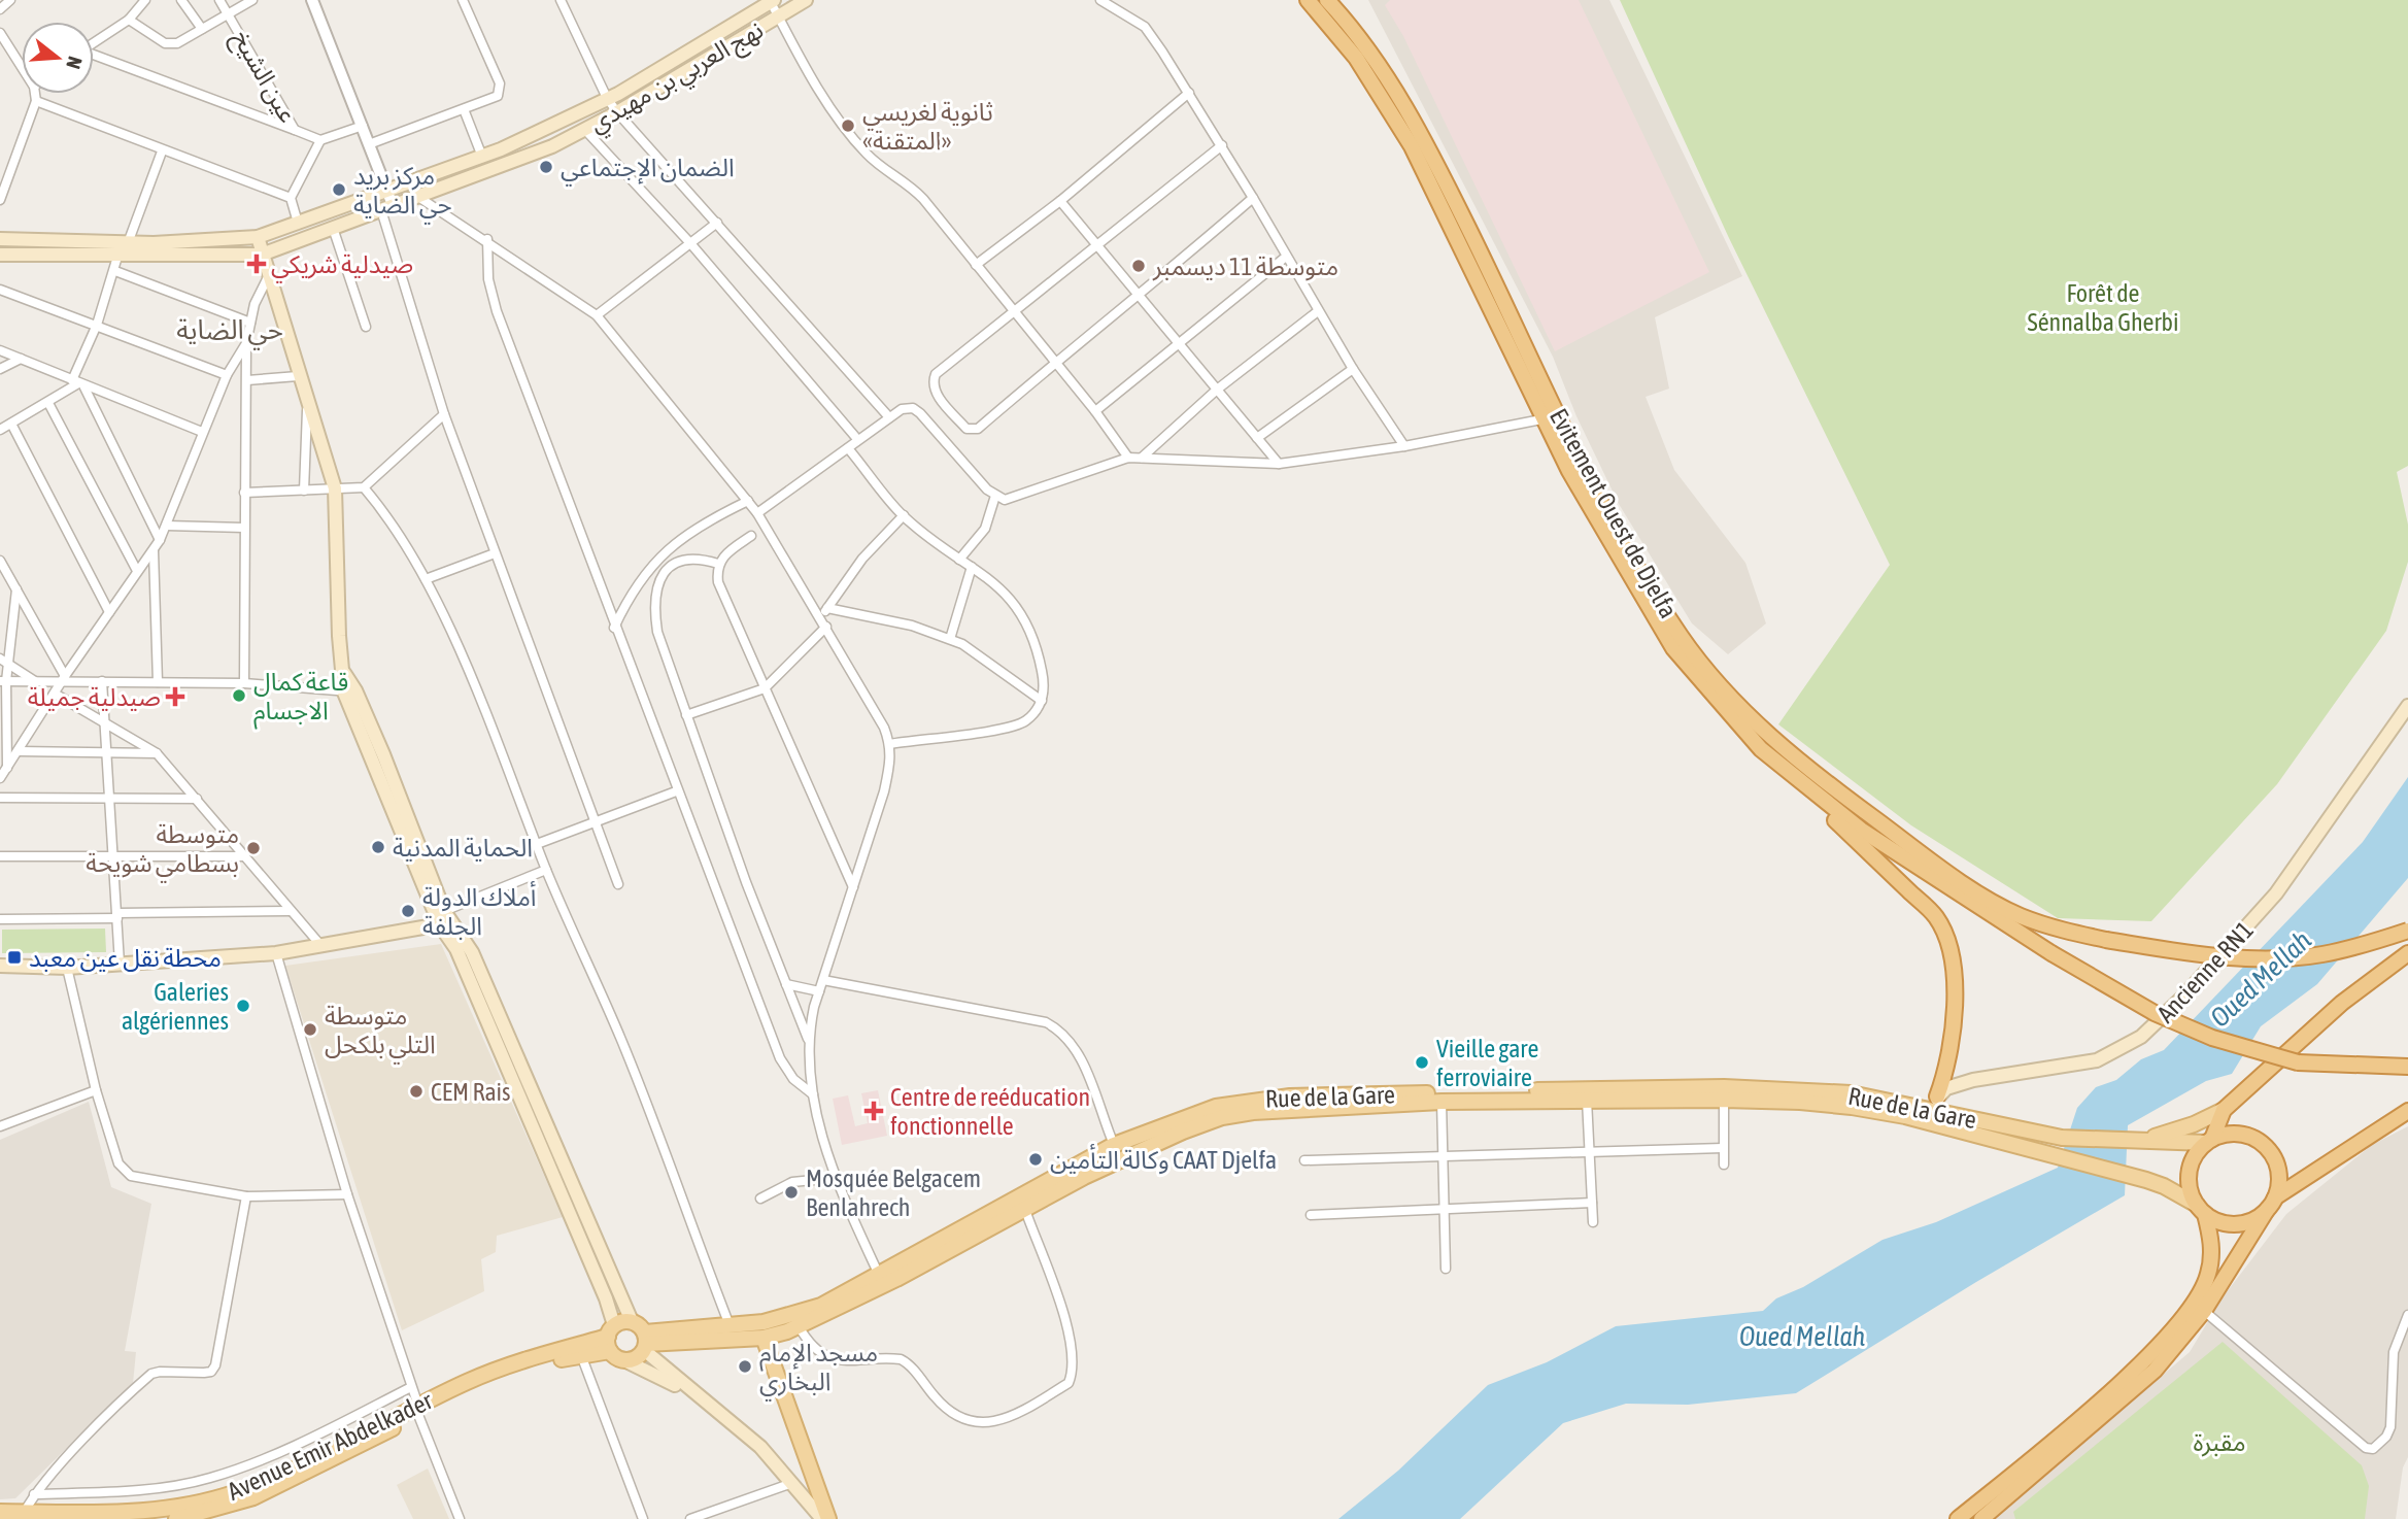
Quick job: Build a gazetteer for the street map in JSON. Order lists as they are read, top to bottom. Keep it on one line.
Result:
{"streets":{"highway":["Evitement Ouest de Djelfa"],"main road":["نهج العربي بن مهيدي","Ancienne RN1","Rue de la Gare","Avenue Emir Abdelkader"],"street":["عين الشيخ"]},"crossings":[["Ancienne RN1","Rue de la Gare"]],"districts":["حي الضاية"],"water":["Oued Mellah"],"parks":["Forêt de Sénnalba Gherbi","مقبرة"],"places":{"other":["ثانوية لغريسي «المتقنة»","الضمان الإجتماعي","مركز بريد حي الضاية","متوسطة 11 ديسمبر","قاعة كمال الاجسام","الحماية المدنية","متوسطة بسطامي شويحة","أملاك الدولة الجلفة","Galeries algériennes","متوسطة التلي بلكحل","Vieille gare ferroviaire","CEM Rais","وكالة التأمين CAAT Djelfa","Mosquée Belgacem Benlahrech","مسجد الإمام البخاري"],"health":["صيدلية شريكي","صيدلية جميلة","Centre de reéducation fonctionnelle"],"transit":["محطة نقل عين معبد"]},"north":"right"}
